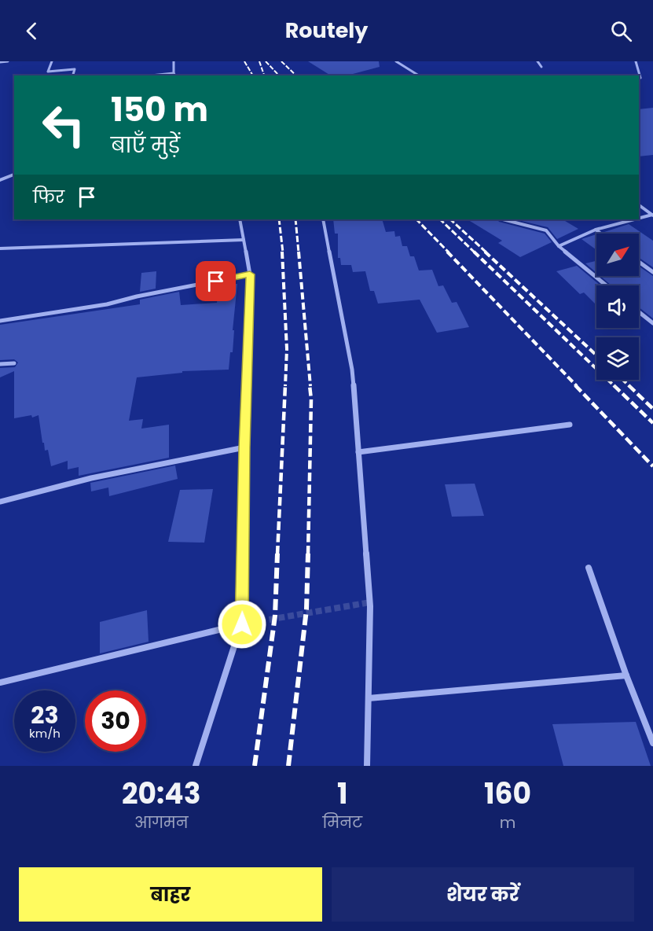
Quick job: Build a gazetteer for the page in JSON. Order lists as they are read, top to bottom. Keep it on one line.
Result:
{"north":"top right","page":{"header":"Routely","turn":["150 m","बाएँ मुड़ें"],"then":"फिर","speed":"23 km/h","limit":"30","eta":["20:43","आगमन","1","मिनट","160","m"],"buttons":["बाहर","शेयर करें"]}}
